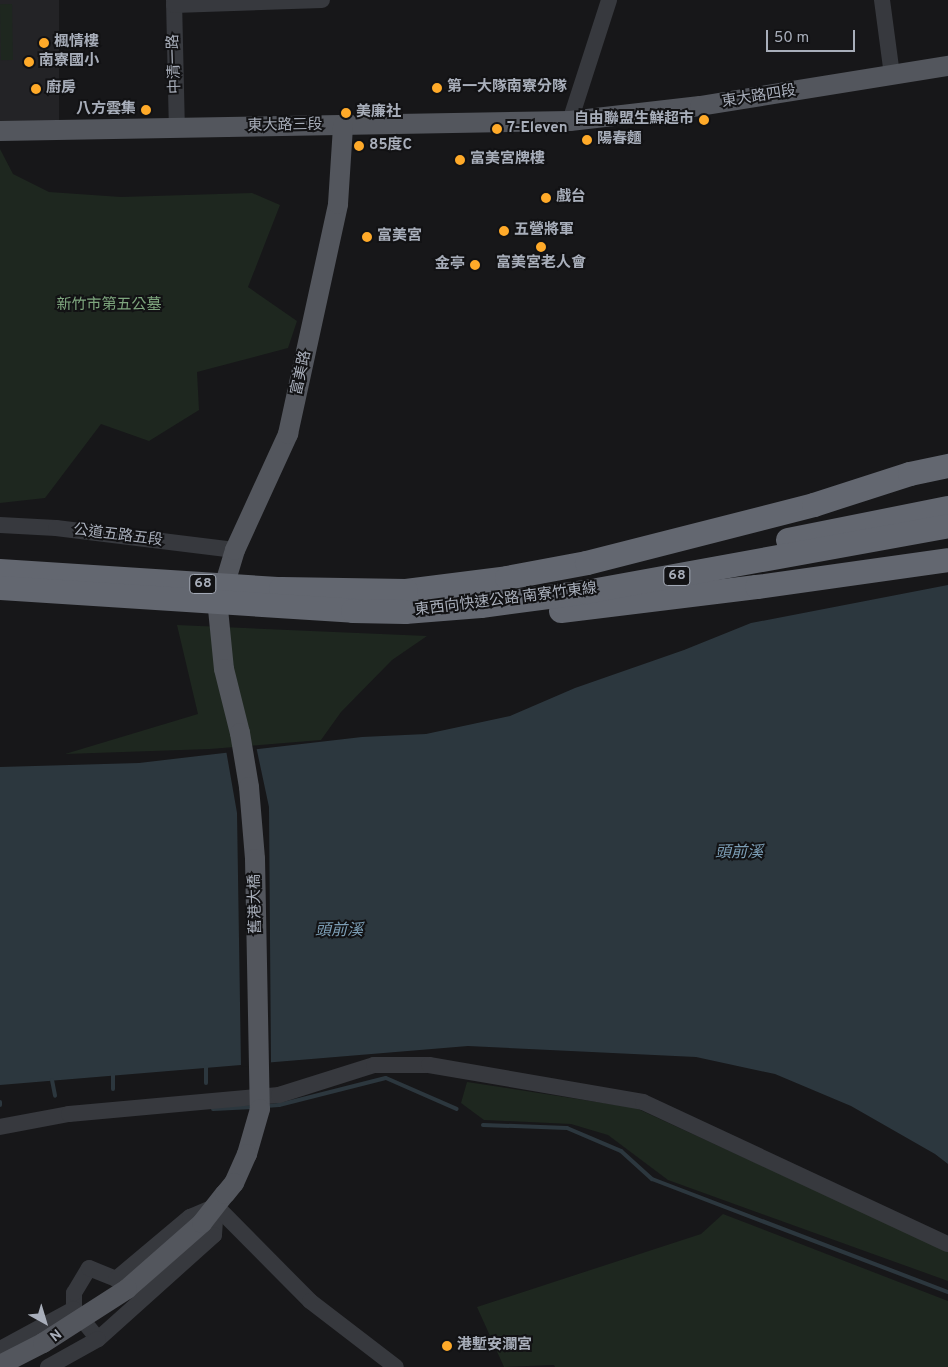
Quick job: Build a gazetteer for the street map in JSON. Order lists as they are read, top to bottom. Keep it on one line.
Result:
{"streets":{"highway":["68","東西向快速公路 南寮竹東線"],"main road":["東大路四段","東大路三段","富美路","舊港大橋"],"street":["中清一路","公道五路五段"]},"crossings":[["中清一路","東大路三段"],["東大路四段","東大路三段"],["東大路三段","富美路"],["富美路","公道五路五段"],["富美路","舊港大橋"]],"water":["頭前溪"],"parks":["新竹市第五公墓"],"places":["楓情樓","南寮國小","第一大隊南寮分隊","廚房","八方雲集","美廉社","自由聯盟生鮮超市","7-Eleven","陽春麵","85度C","富美宮牌樓","戲台","五營將軍","富美宮","富美宮老人會","金亭","港塹安瀾宮"],"scale_bar":"50 m","north":"bottom right"}
